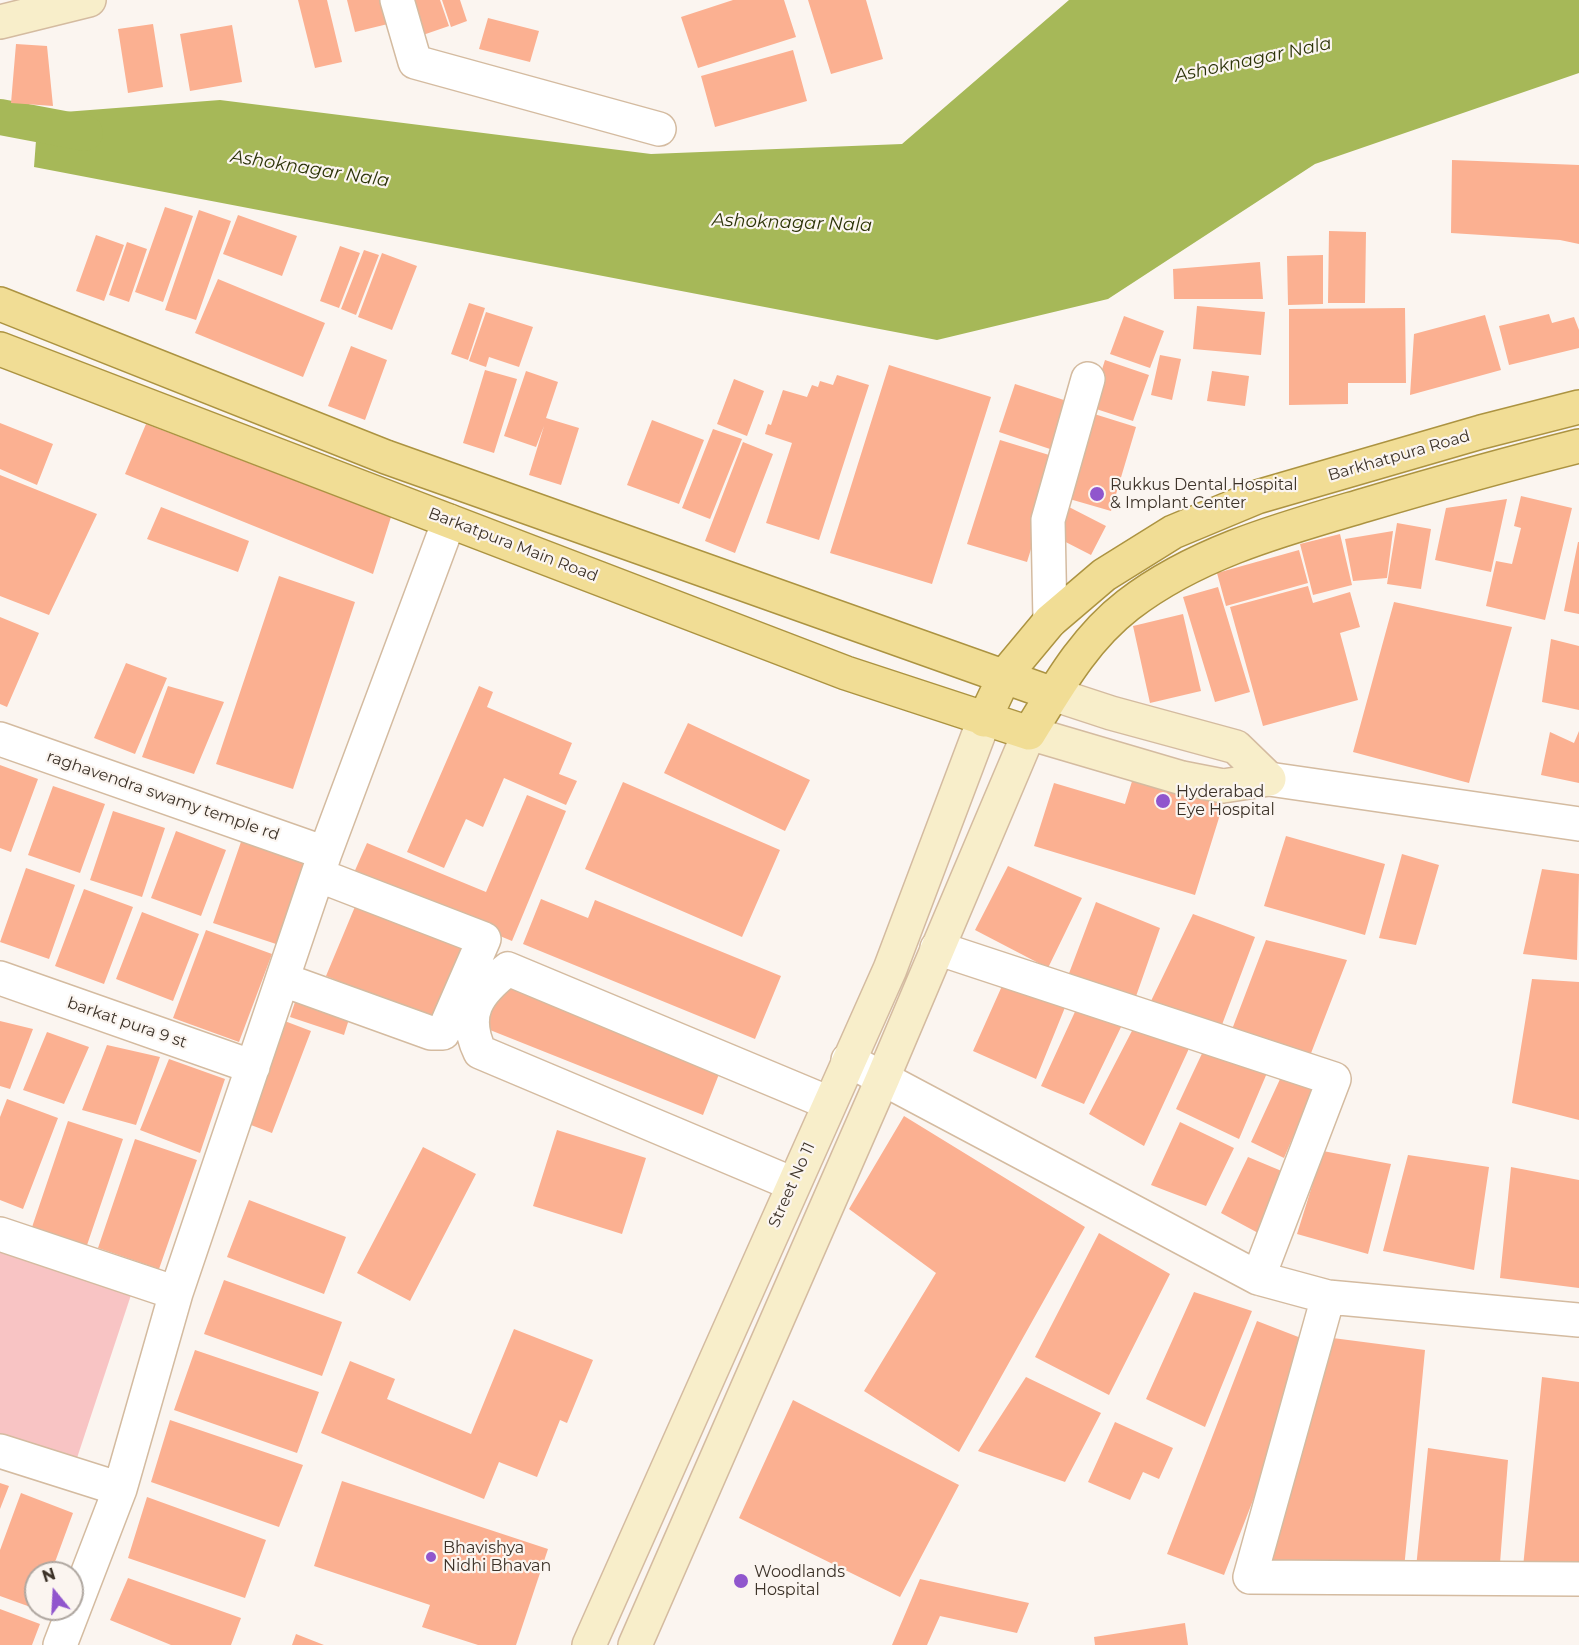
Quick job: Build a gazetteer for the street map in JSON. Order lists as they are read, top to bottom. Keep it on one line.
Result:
{"streets":{"main road":["Barkhatpura Road","Barkatpura Main Road","Street No 11"],"street":["raghavendra swamy temple rd","barkat pura 9 st"]},"crossings":[["Barkhatpura Road","Barkatpura Main Road"],["Barkhatpura Road","Street No 11"],["Barkatpura Main Road","Street No 11"]],"water":["Ashoknagar Nala"],"places":["Rukkus Dental Hospital & Implant Center","Hyderabad Eye Hospital","Bhavishya Nidhi Bhavan","Woodlands Hospital"],"north":"top"}
